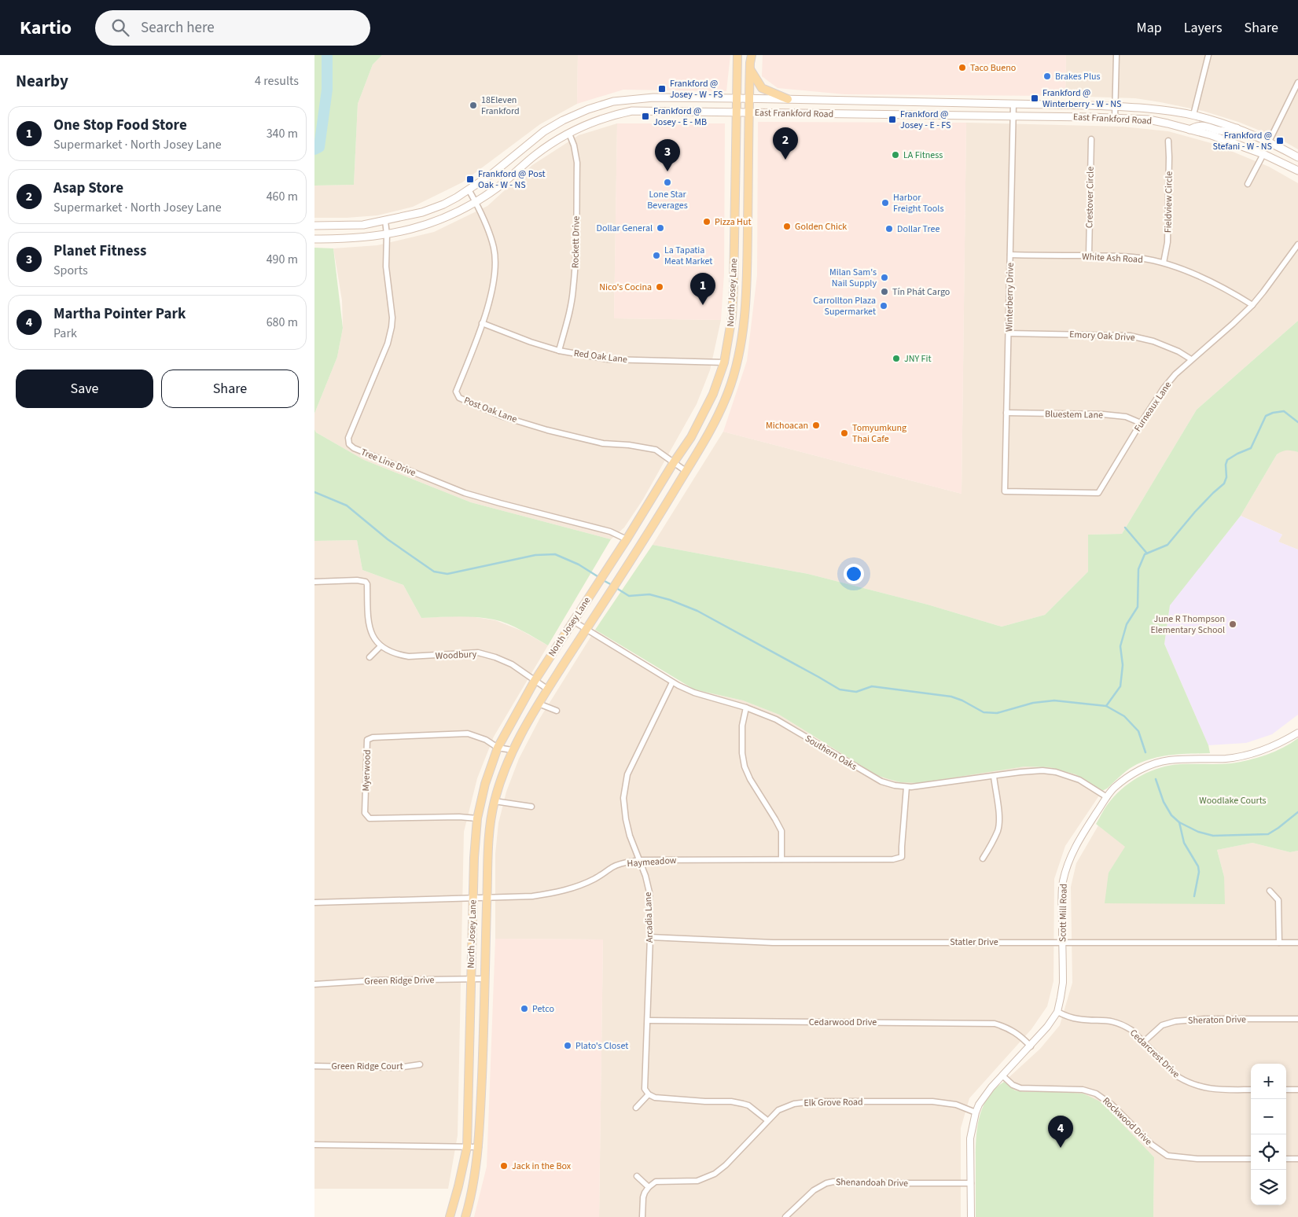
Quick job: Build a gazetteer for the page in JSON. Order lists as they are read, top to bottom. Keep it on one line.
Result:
{"streets":{"main road":["East Frankford Road","North Josey Lane"],"street":["Crestover Circle","Fieldview Circle","Rockett Drive","White Ash Road","Winterberry Drive","Emory Oak Drive","Red Oak Lane","Furneaux Lane","Post Oak Lane","Bluestem Lane","Tree Line Drive","Woodbury","Southern Oaks","Myerwood","Haymeadow","Scott Mill Road","Arcadia Lane","Statler Drive","Green Ridge Drive","Sheraton Drive","Cedarwood Drive","Cedarcrest Drive","Green Ridge Court","Elk Grove Road","Rockwood Drive","Shenandoah Drive"]},"crossings":[["East Frankford Road","Rockett Drive"],["East Frankford Road","North Josey Lane"],["East Frankford Road","Winterberry Drive"],["East Frankford Road","Post Oak Lane"],["East Frankford Road","Tree Line Drive"],["Crestover Circle","White Ash Road"],["Fieldview Circle","White Ash Road"],["Rockett Drive","Red Oak Lane"],["White Ash Road","Winterberry Drive"],["White Ash Road","Furneaux Lane"],["North Josey Lane","Red Oak Lane"],["North Josey Lane","Post Oak Lane"],["North Josey Lane","Tree Line Drive"],["North Josey Lane","Woodbury"],["North Josey Lane","Southern Oaks"],["North Josey Lane","Myerwood"],["North Josey Lane","Haymeadow"],["North Josey Lane","Green Ridge Drive"],["Winterberry Drive","Emory Oak Drive"],["Winterberry Drive","Furneaux Lane"],["Winterberry Drive","Bluestem Lane"],["Emory Oak Drive","Furneaux Lane"],["Red Oak Lane","Post Oak Lane"],["Furneaux Lane","Bluestem Lane"],["Southern Oaks","Haymeadow"],["Southern Oaks","Scott Mill Road"],["Southern Oaks","Arcadia Lane"],["Haymeadow","Arcadia Lane"],["Scott Mill Road","Statler Drive"],["Scott Mill Road","Cedarwood Drive"],["Scott Mill Road","Cedarcrest Drive"],["Scott Mill Road","Elk Grove Road"],["Scott Mill Road","Rockwood Drive"],["Scott Mill Road","Shenandoah Drive"],["Arcadia Lane","Statler Drive"],["Arcadia Lane","Cedarwood Drive"],["Sheraton Drive","Cedarcrest Drive"]],"parks":["Woodlake Courts"],"places":{"other":["Taco Bueno","Brakes Plus","18Eleven Frankford","LA Fitness","Lone Star Beverages","Harbor Freight Tools","Pizza Hut","Golden Chick","Dollar General","Dollar Tree","La Tapatia Meat Market","Milan Sam's Nail Supply","Nico's Cocina","Tín Phát Cargo","Carrollton Plaza Supermarket","JNY Fit","Michoacan","Tomyumkung Thai Cafe","June R Thompson Elementary School","Petco","Plato's Closet","Jack in the Box"],"transit":["Frankford @ Josey - W - FS","Frankford @ Winterberry - W - NS","Frankford @ Josey - E - MB","Frankford @ Josey - E - FS","Frankford @ Stefani - W - NS","Frankford @ Post Oak - W - NS"]},"page":{"header":"Kartio","search":"Search here","nav":["Map","Layers","Share"],"heading":["Nearby","4 results"],"list":[{"mark":"1","name":"One Stop Food Store","note":"Supermarket · North Josey Lane","value":"340 m"},{"mark":"2","name":"Asap Store","note":"Supermarket · North Josey Lane","value":"460 m"},{"mark":"3","name":"Planet Fitness","note":"Sports","value":"490 m"},{"mark":"4","name":"Martha Pointer Park","note":"Park","value":"680 m"}],"pins":["2","3","1","4"],"buttons":["Save","Share"],"map_buttons":["+","−"]}}
